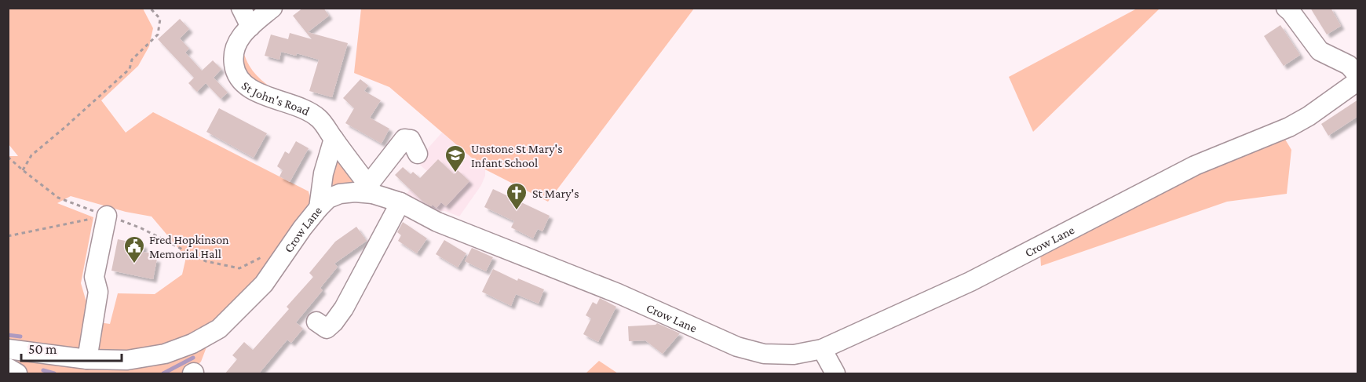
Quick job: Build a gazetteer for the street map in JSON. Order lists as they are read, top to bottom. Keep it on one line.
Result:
{"streets":{"street":["St John's Road","Crow Lane"]},"crossings":[["St John's Road","Crow Lane"]],"places":{"school or university":["Unstone St Mary's Infant School"],"church":["St Mary's"],"public building":["Fred Hopkinson Memorial Hall"]},"scale_bar":"50 m"}
